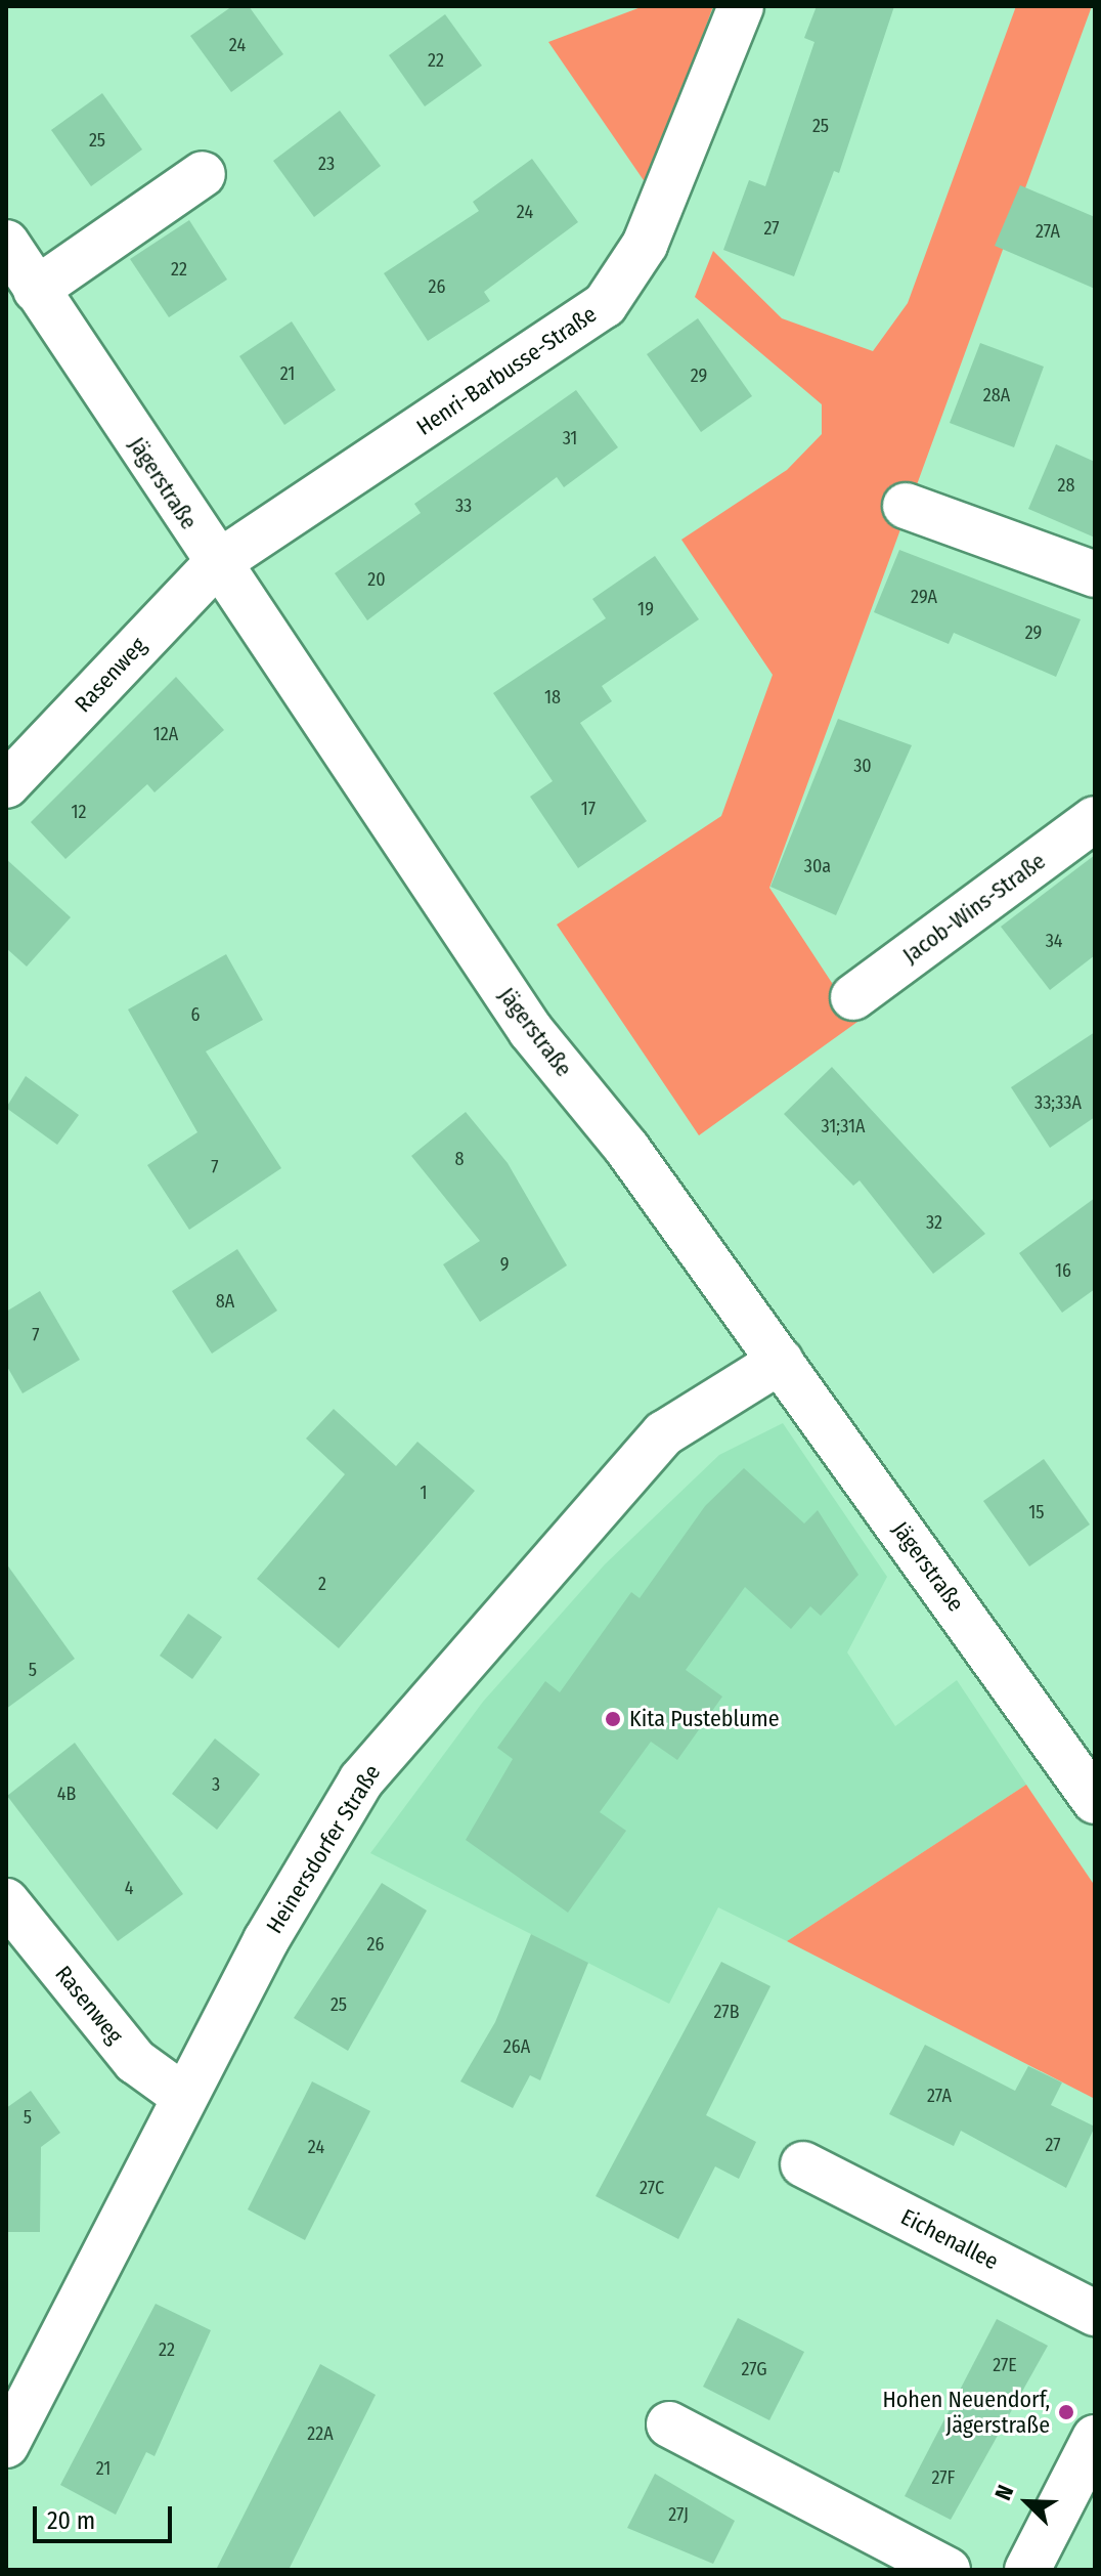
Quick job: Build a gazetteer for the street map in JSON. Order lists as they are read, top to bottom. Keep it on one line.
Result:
{"streets":{"street":["Henri-Barbusse-Straße","Jägerstraße","Rasenweg","Jacob-Wins-Straße","Heinersdorfer Straße","Eichenallee"]},"crossings":[["Henri-Barbusse-Straße","Jägerstraße"],["Henri-Barbusse-Straße","Rasenweg"],["Jägerstraße","Rasenweg"],["Jägerstraße","Heinersdorfer Straße"],["Rasenweg","Heinersdorfer Straße"]],"places":["Kita Pusteblume","Hohen Neuendorf, Jägerstraße"],"house_numbers":["24","22","25","25","23","24","27","27A","22","26","21","29","28A","31","28","33","20","29A","19","29","18","12A","30","17","12","30a","34","6","33;33A","31;31A","8","7","32","9","16","8A","7","1","15","2","5","3","4B","4","26","25","27B","26A","27A","5","27","24","27C","22","27E","27G","22A","21","27F","27J"],"scale_bar":"20 m","north":"top left"}
